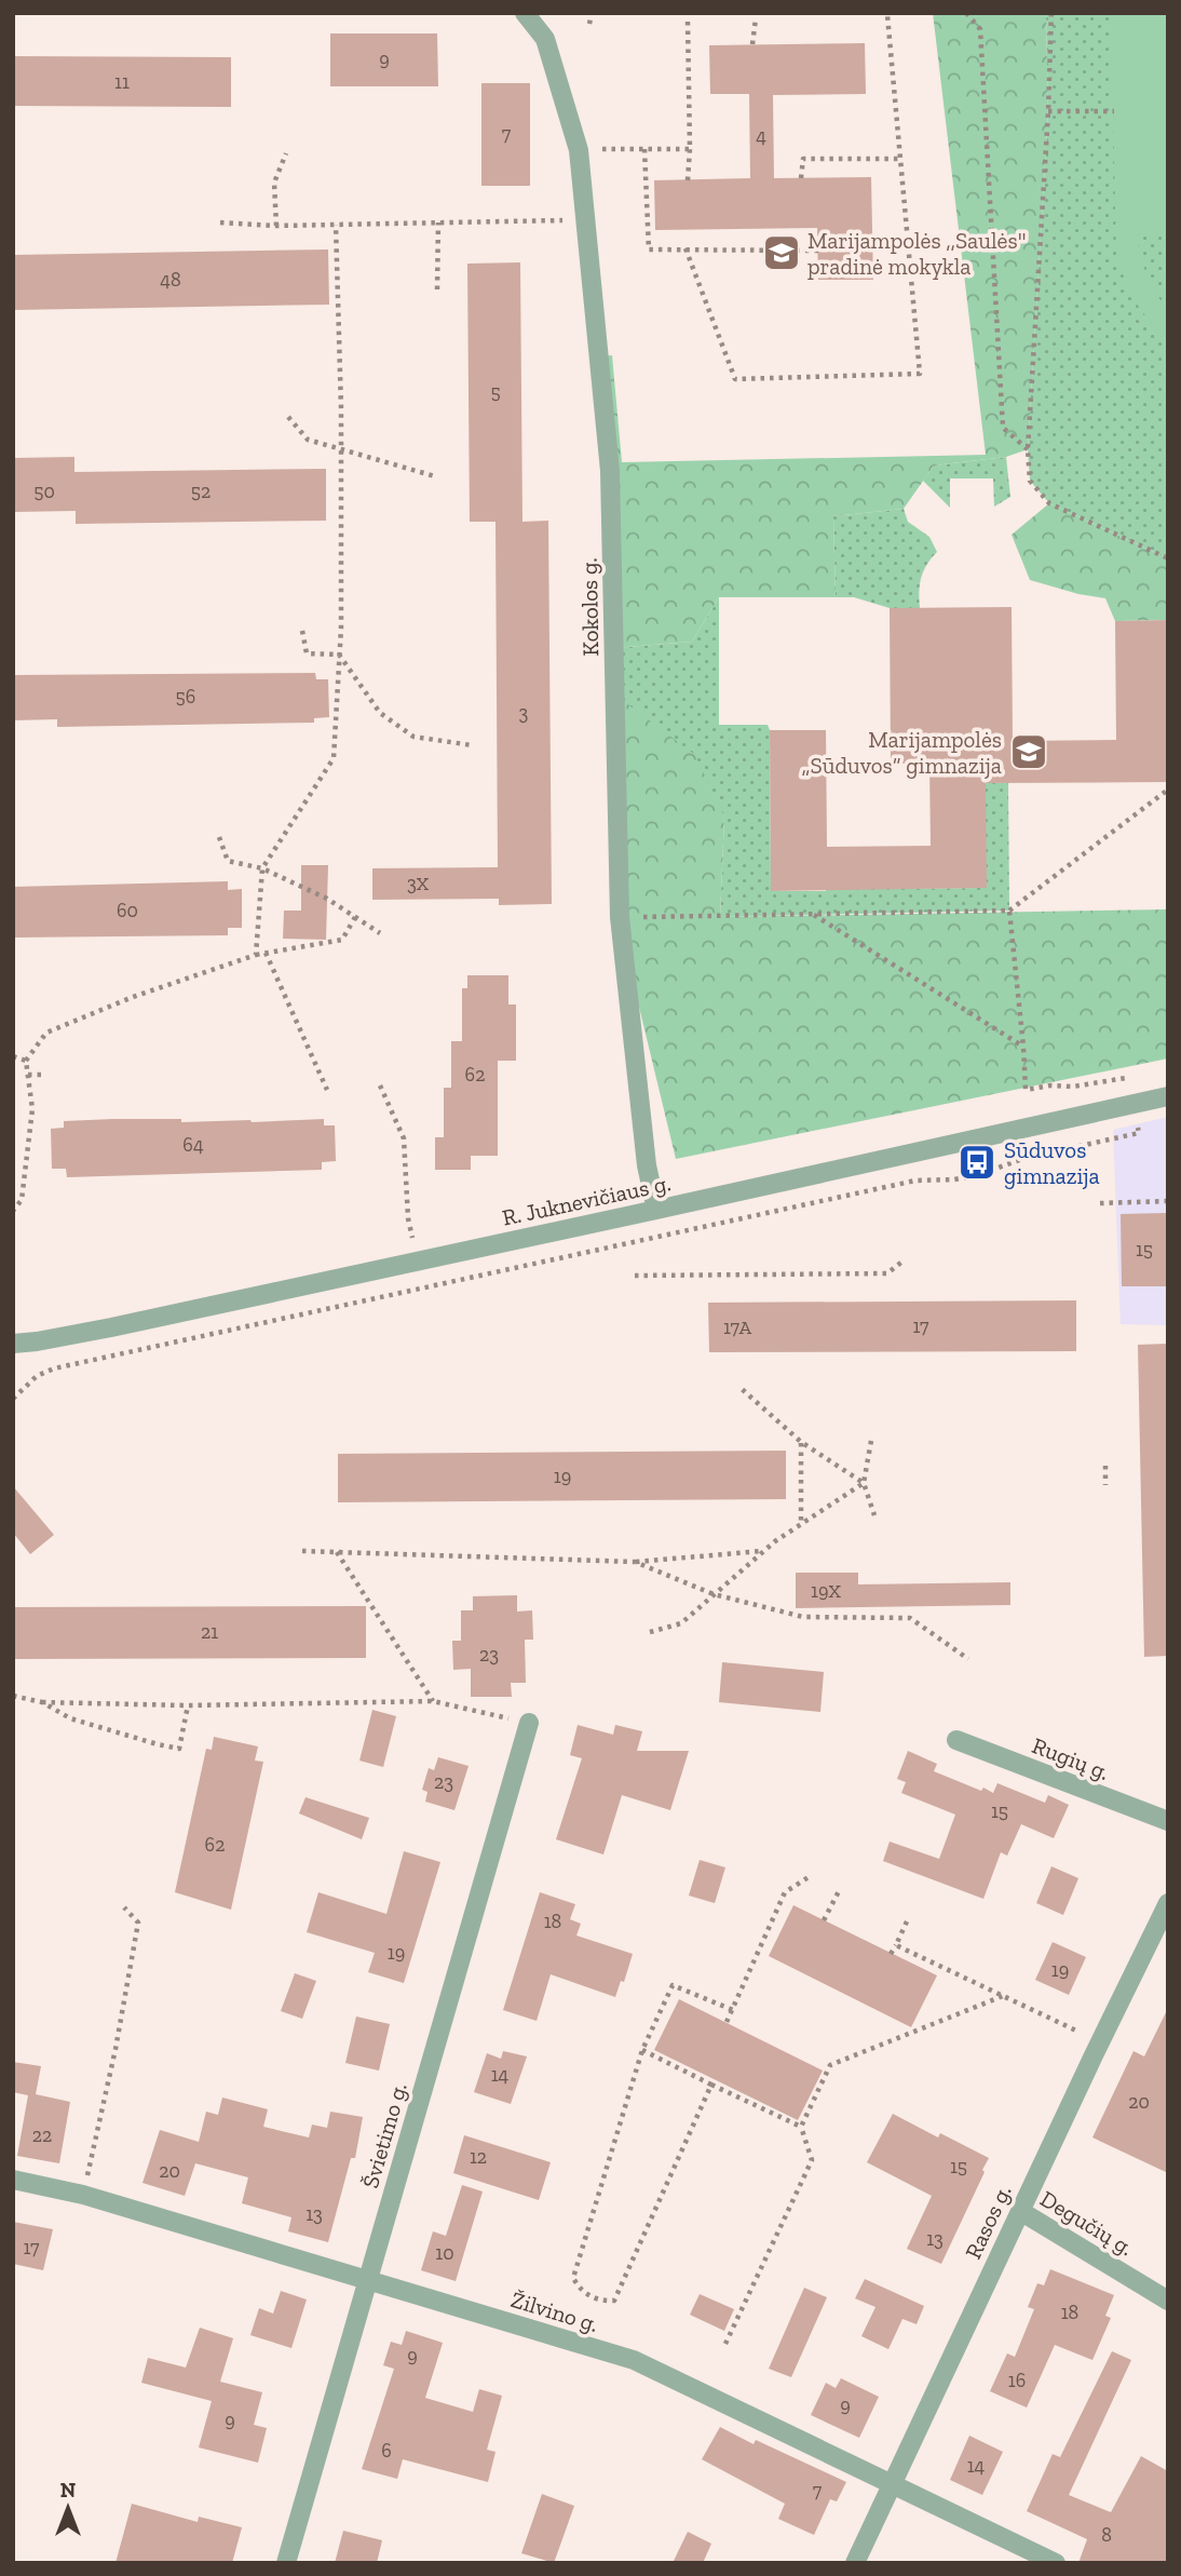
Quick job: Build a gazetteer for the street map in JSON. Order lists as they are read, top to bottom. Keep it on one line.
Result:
{"streets":{"street":["Kokolos g.","R. Juknevičiaus g.","Rugių g.","Švietimo g.","Rasos g.","Degučių g.","Žilvino g."]},"crossings":[["Kokolos g.","R. Juknevičiaus g."],["Švietimo g.","Žilvino g."],["Rasos g.","Degučių g."],["Rasos g.","Žilvino g."]],"places":{"school or university":["Marijampolės ,,Saulės\" pradinė mokykla","Marijampolės „Sūduvos“ gimnazija"],"bus stop":["Sūduvos gimnazija"]},"house_numbers":["9","11","7","4","48","5","50","52","56","3","3X","60","62","64","15","17","17A","19","19X","21","23","23","15","62","18","19","19","14","20","22","12","15","20","13","13","17","10","18","9","16","9","9","6","14","7","8"],"north":"top"}
